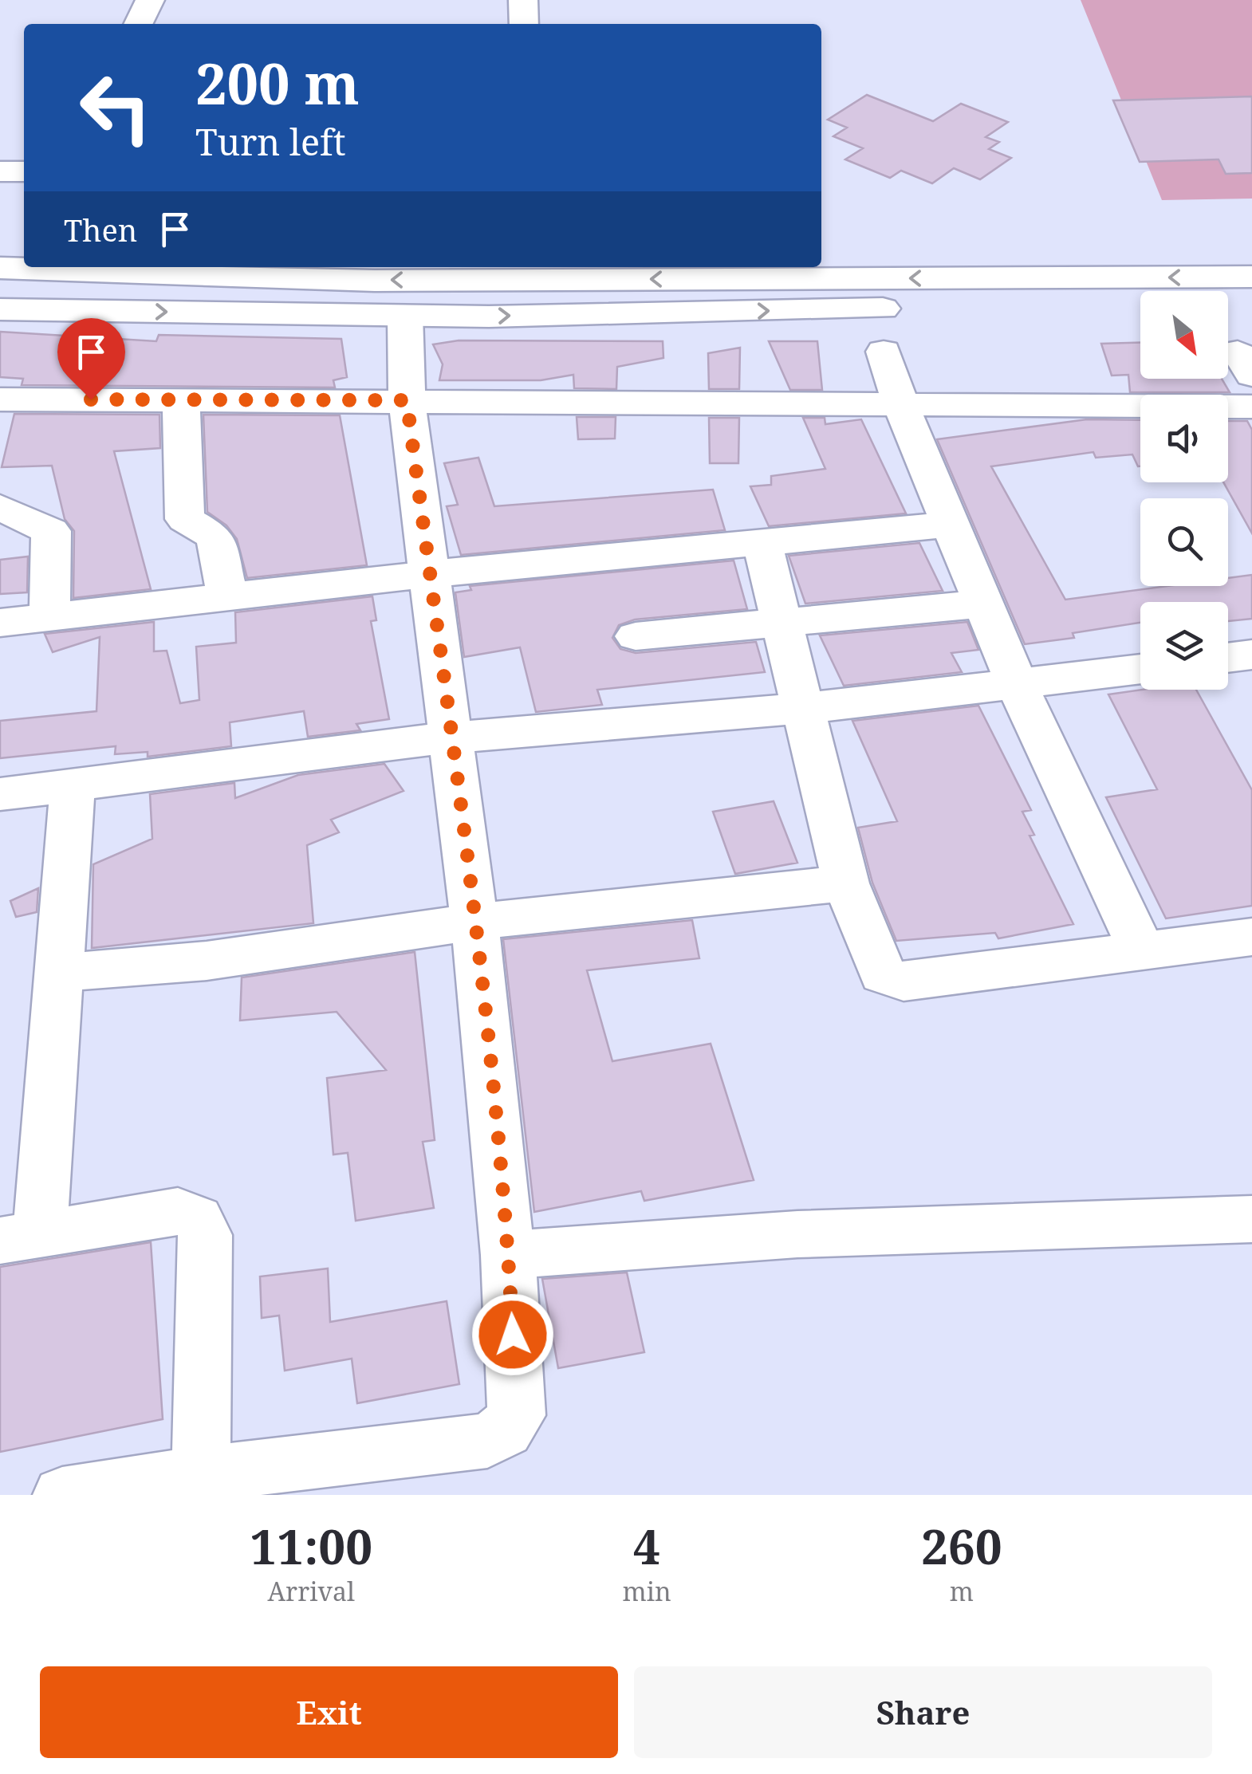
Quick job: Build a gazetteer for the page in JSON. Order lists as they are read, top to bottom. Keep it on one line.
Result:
{"north":"bottom right","page":{"turn":["200 m","Turn left"],"then":"Then","eta":["11:00","Arrival","4","min","260","m"],"buttons":["Exit","Share"]}}
